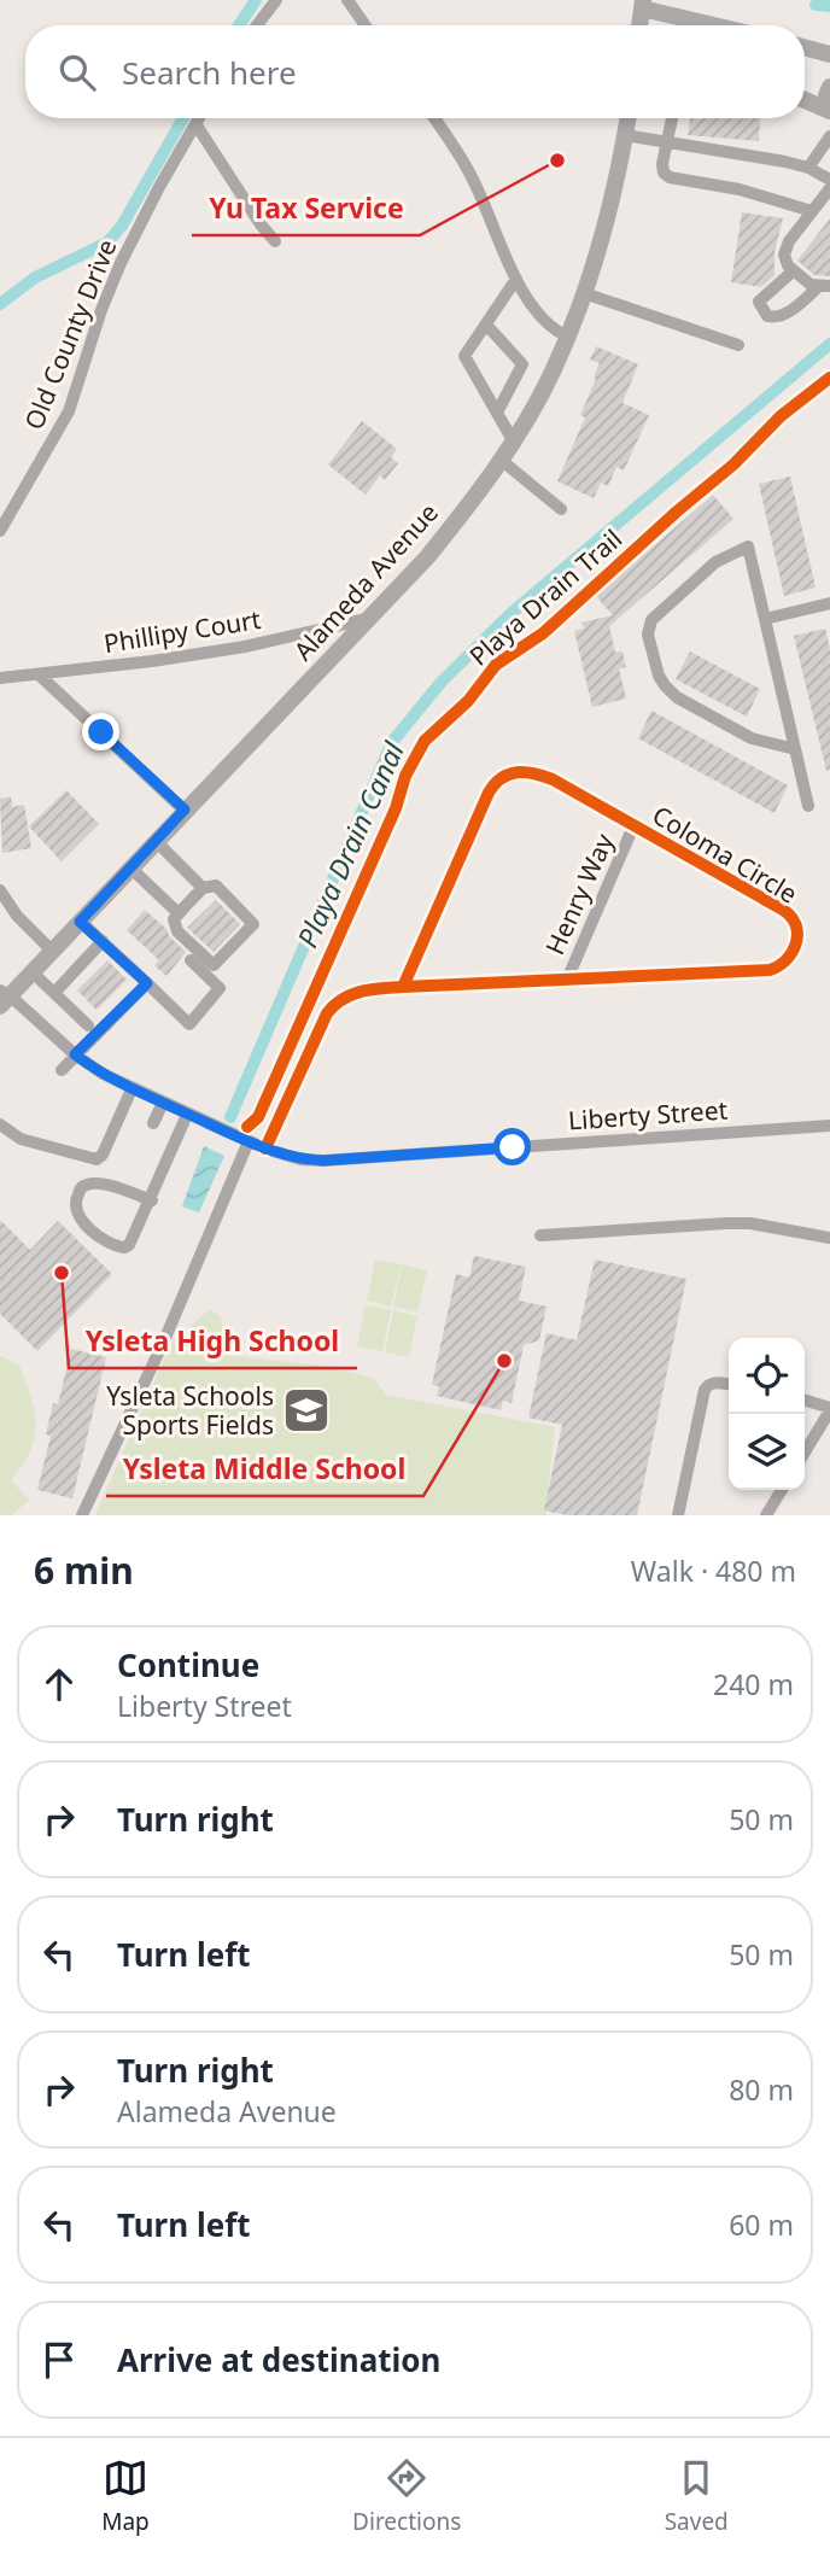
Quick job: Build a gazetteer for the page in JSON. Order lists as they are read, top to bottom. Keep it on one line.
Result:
{"streets":{"main road":["Alameda Avenue"],"street":["Old County Drive","Phillipy Court","Coloma Circle","Henry Way","Liberty Street"],"cycle path":["Playa Drain Trail"]},"crossings":[["Alameda Avenue","Phillipy Court"],["Alameda Avenue","Liberty Street"],["Coloma Circle","Henry Way"],["Coloma Circle","Liberty Street"]],"water":["Playa Drain Canal"],"places":{"other":["Yu Tax Service","Ysleta High School","Ysleta Middle School"],"school or university":["Ysleta Schools Sports Fields"]},"page":{"search":"Search here","heading":["6 min","Walk · 480 m"],"list":[["Continue","Liberty Street","240 m"],["Turn right","50 m"],["Turn left","50 m"],["Turn right","Alameda Avenue","80 m"],["Turn left","60 m"],"Arrive at destination"],"nav":["Map","Directions","Saved"]}}
